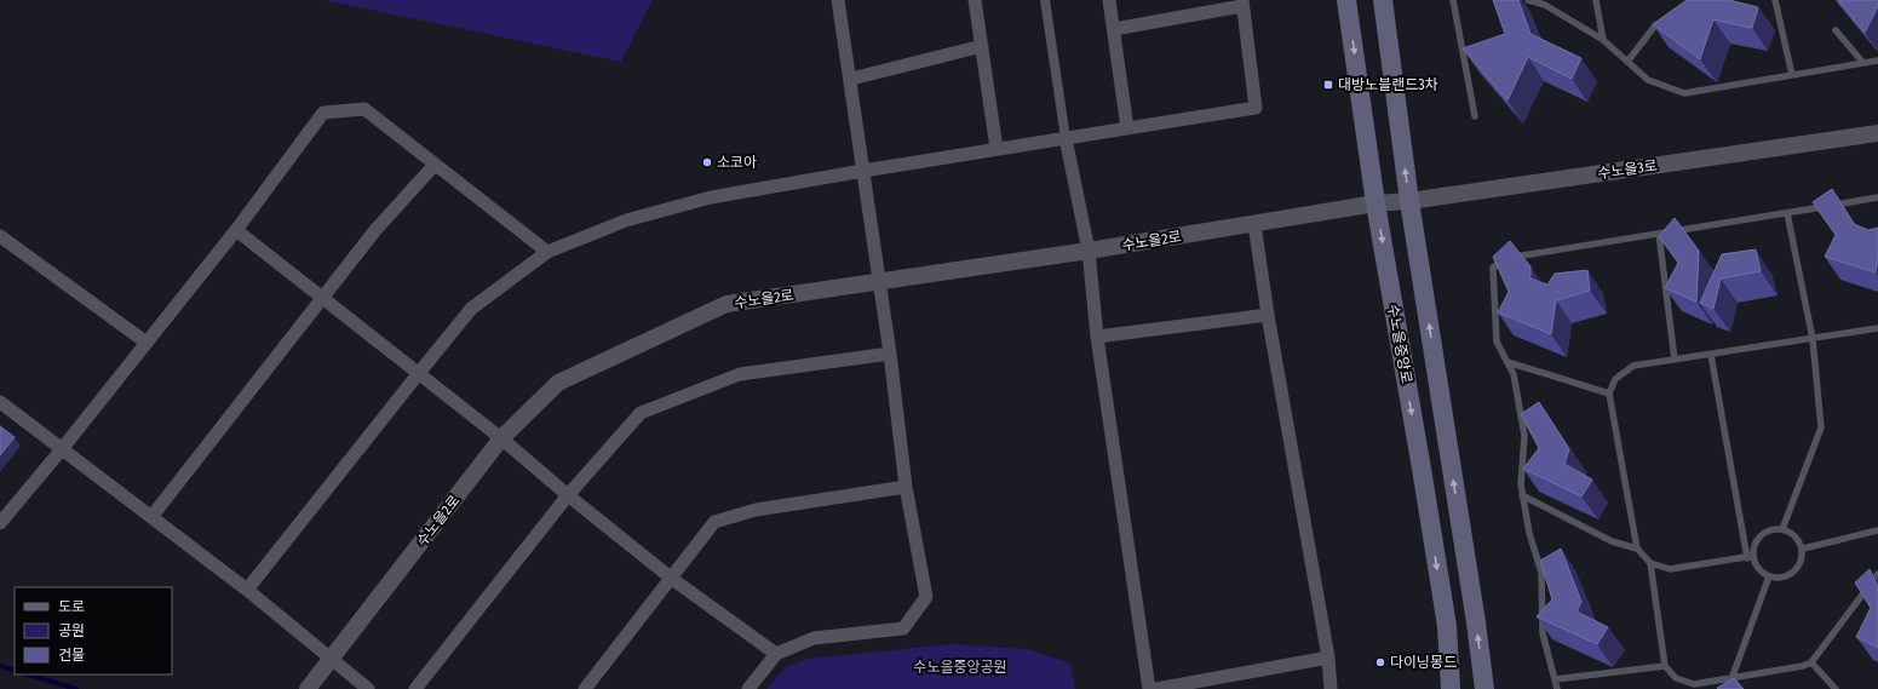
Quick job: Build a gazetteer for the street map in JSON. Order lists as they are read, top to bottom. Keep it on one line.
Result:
{"streets":{"main road":["수노을중앙로"],"street":["수노을3로","수노을2로"]},"crossings":[["수노을3로","수노을2로"],["수노을3로","수노을중앙로"],["수노을2로","수노을중앙로"]],"parks":["수노을중앙공원"],"places":{"transit":["대방노블랜드3차"],"other":["소코아","다이닝몽드"]},"legend":["도로","공원","건물"]}
